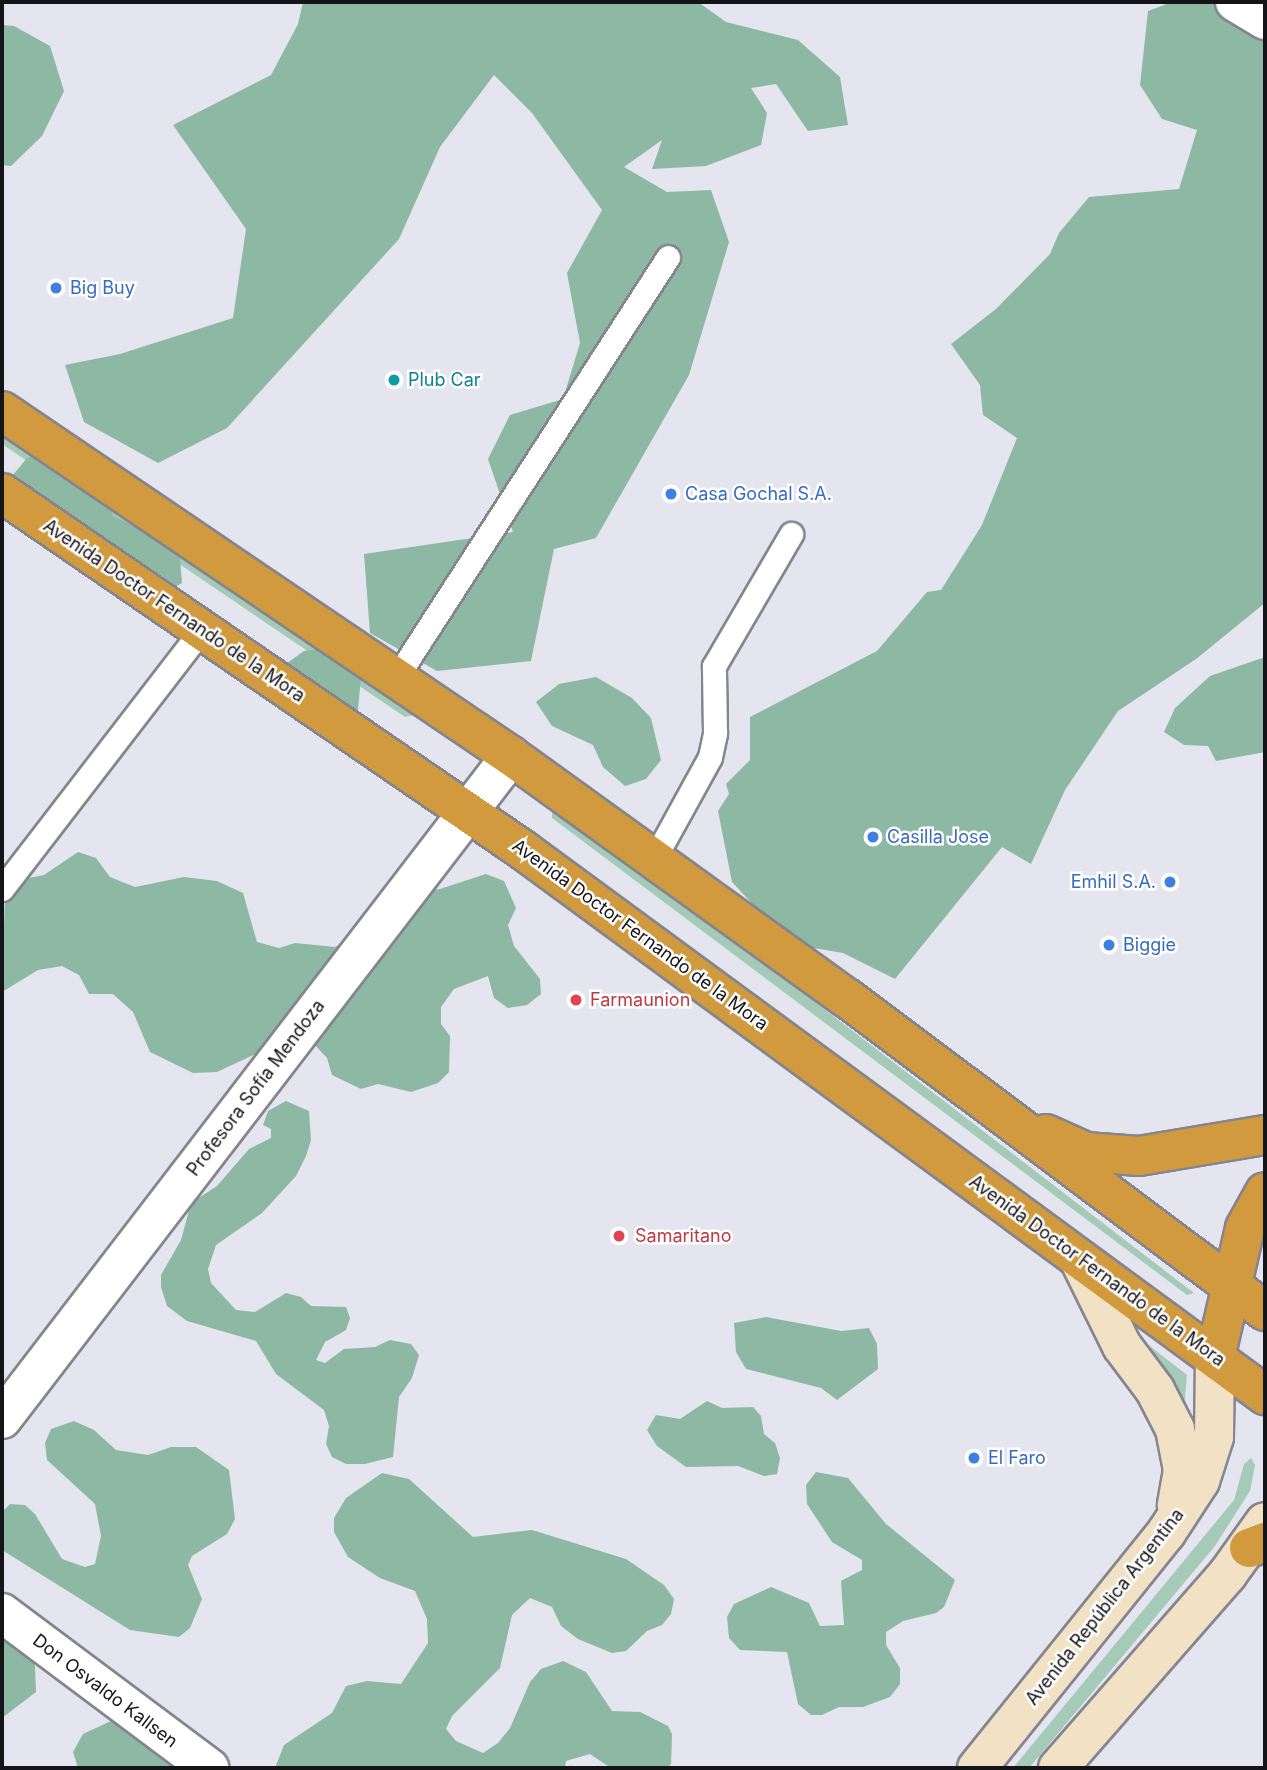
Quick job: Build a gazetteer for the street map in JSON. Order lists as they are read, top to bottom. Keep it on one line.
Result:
{"streets":{"highway":["Avenida Doctor Fernando de la Mora","Avenida República Argentina"],"street":["Profesora Sofía Mendoza","Don Osvaldo Kallsen"]},"crossings":[["Avenida Doctor Fernando de la Mora","Profesora Sofía Mendoza"],["Avenida Doctor Fernando de la Mora","Avenida República Argentina"]],"places":["Big Buy","Plub Car","Casa Gochal S.A.","Casilla Jose","Emhil S.A.","Biggie","Farmaunion","Samaritano","El Faro"]}
